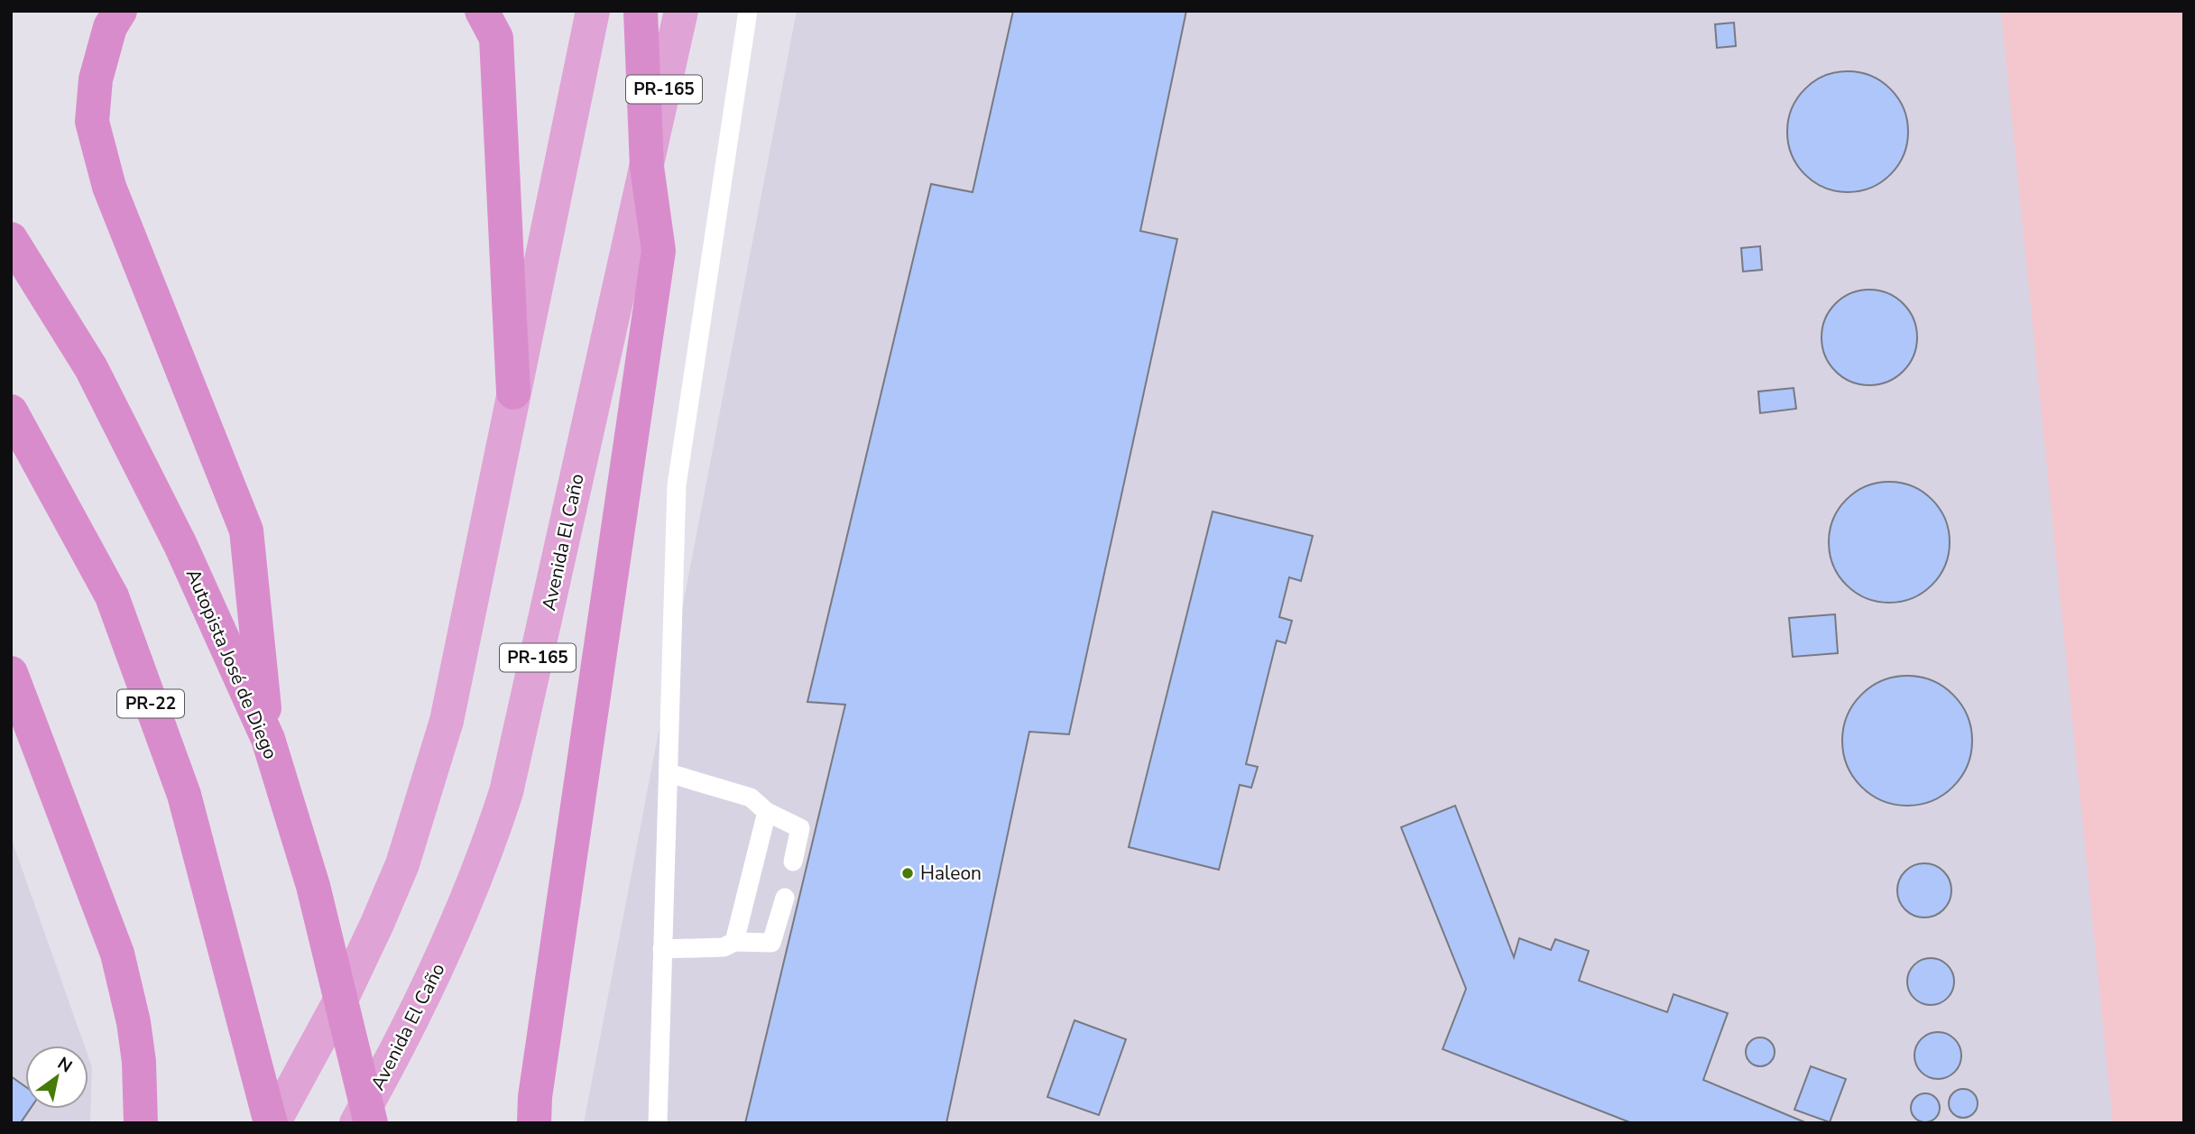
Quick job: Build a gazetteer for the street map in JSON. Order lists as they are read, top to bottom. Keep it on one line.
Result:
{"streets":{"highway":["PR-165","Avenida El Caño","Autopista José de Diego","PR-22"]},"places":["Haleon"],"north":"top right"}
